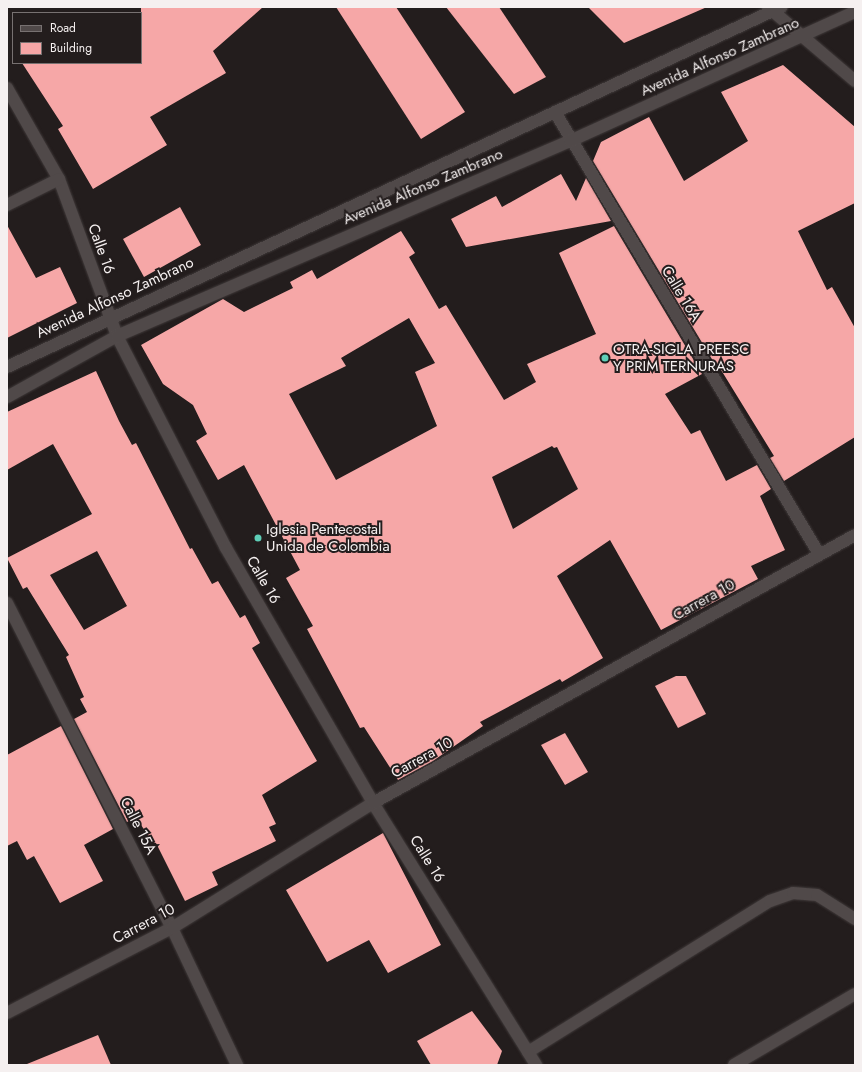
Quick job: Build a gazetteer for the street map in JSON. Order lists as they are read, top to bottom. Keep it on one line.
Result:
{"streets":{"street":["Avenida Alfonso Zambrano","Calle 16","Calle 16A","Carrera 10","Calle 15A"]},"crossings":[["Avenida Alfonso Zambrano","Calle 16"],["Avenida Alfonso Zambrano","Calle 16A"],["Calle 16","Carrera 10"],["Calle 16A","Carrera 10"],["Carrera 10","Calle 15A"]],"places":["OTRA-SIGLA PREESC Y PRIM TERNURAS","Iglesia Pentecostal Unida de Colombia"],"legend":["Road","Building"]}
